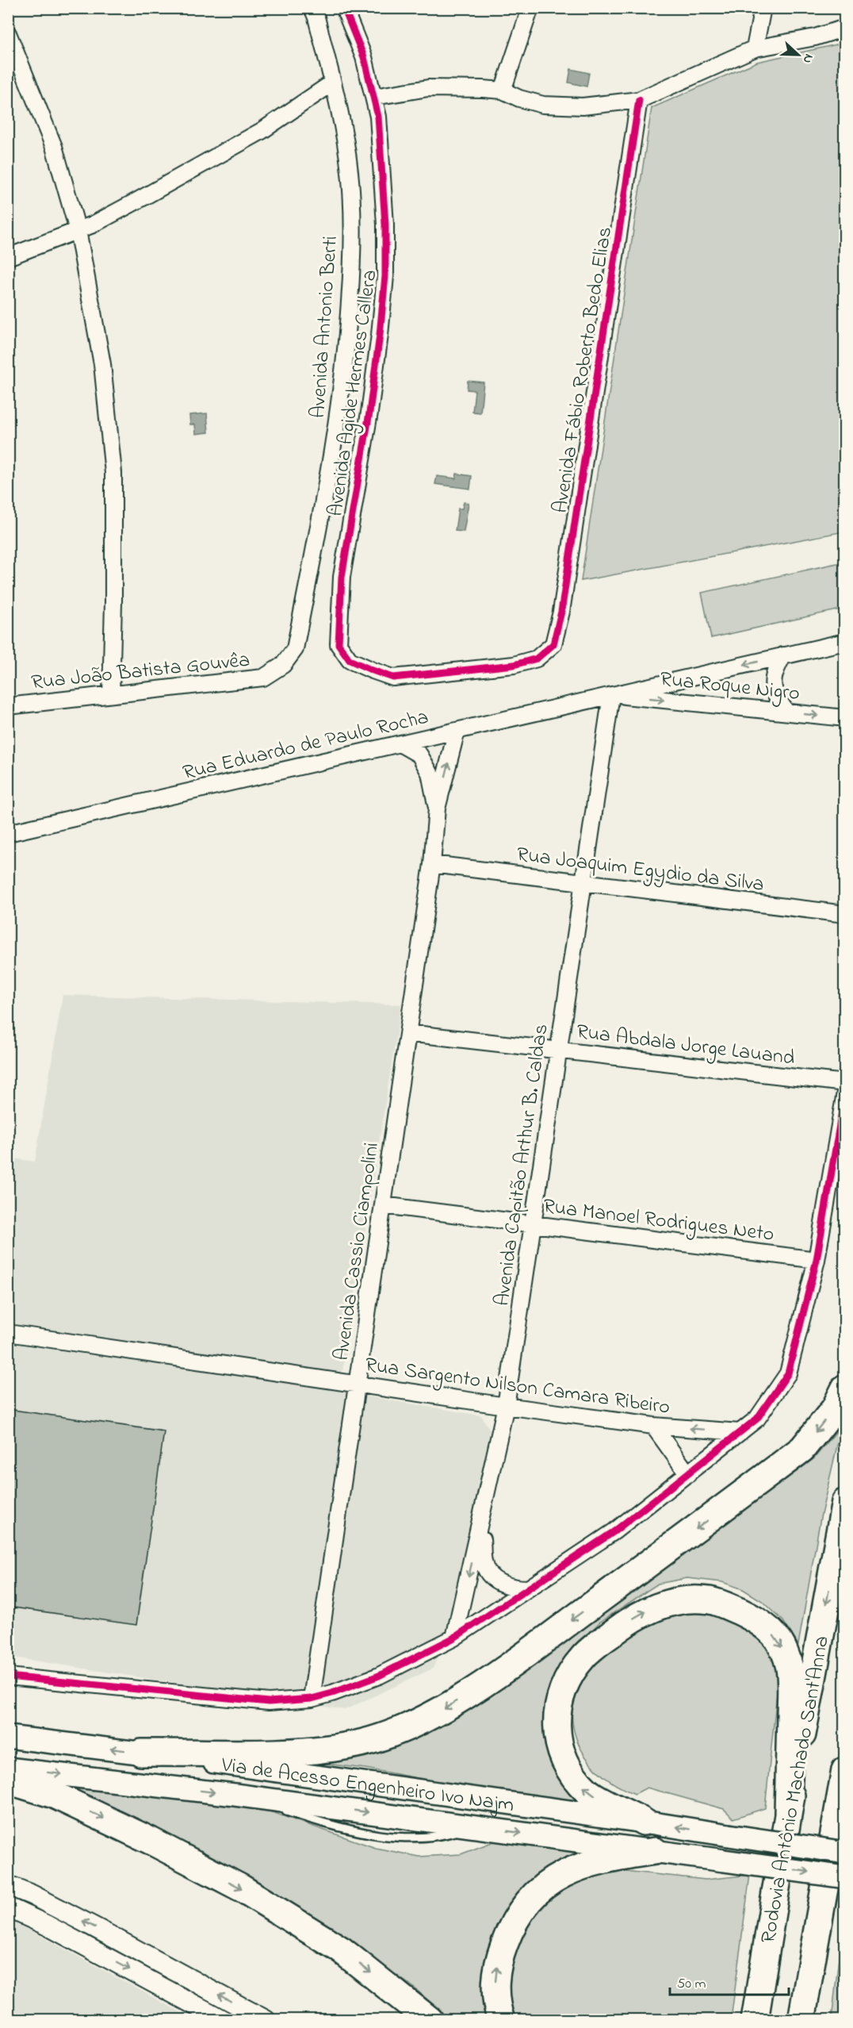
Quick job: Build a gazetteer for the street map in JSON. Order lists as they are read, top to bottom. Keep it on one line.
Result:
{"streets":{"highway":["Rodovia Antônio Machado Sant'Anna"],"main road":["Via de Acesso Engenheiro Ivo Najm"],"street":["Avenida Antonio Berti","Avenida Fábio Roberto Bedo Elias","Avenida Agide Hermes Callera","Rua João Batista Gouvêa","Rua Roque Nigro","Rua Eduardo de Paulo Rocha","Rua Joaquim Egydio da Silva","Rua Abdala Jorge Lauand","Avenida Capitão Arthur B. Caldas","Rua Manoel Rodrigues Neto","Avenida Cassio Ciampolini","Rua Sargento Nilson Camara Ribeiro"]},"crossings":[["Avenida Antonio Berti","Rua João Batista Gouvêa"],["Avenida Fábio Roberto Bedo Elias","Avenida Agide Hermes Callera"],["Rua Roque Nigro","Rua Eduardo de Paulo Rocha"],["Rua Roque Nigro","Avenida Capitão Arthur B. Caldas"],["Rua Eduardo de Paulo Rocha","Avenida Capitão Arthur B. Caldas"],["Rua Joaquim Egydio da Silva","Avenida Capitão Arthur B. Caldas"],["Rua Joaquim Egydio da Silva","Avenida Cassio Ciampolini"],["Rua Abdala Jorge Lauand","Avenida Capitão Arthur B. Caldas"],["Rua Abdala Jorge Lauand","Avenida Cassio Ciampolini"],["Avenida Capitão Arthur B. Caldas","Rua Manoel Rodrigues Neto"],["Avenida Capitão Arthur B. Caldas","Rua Sargento Nilson Camara Ribeiro"],["Rua Manoel Rodrigues Neto","Avenida Cassio Ciampolini"],["Avenida Cassio Ciampolini","Rua Sargento Nilson Camara Ribeiro"]],"one_way":["Rua Roque Nigro","Rodovia Antônio Machado Sant'Anna"],"scale_bar":"50 m","north":"right"}
